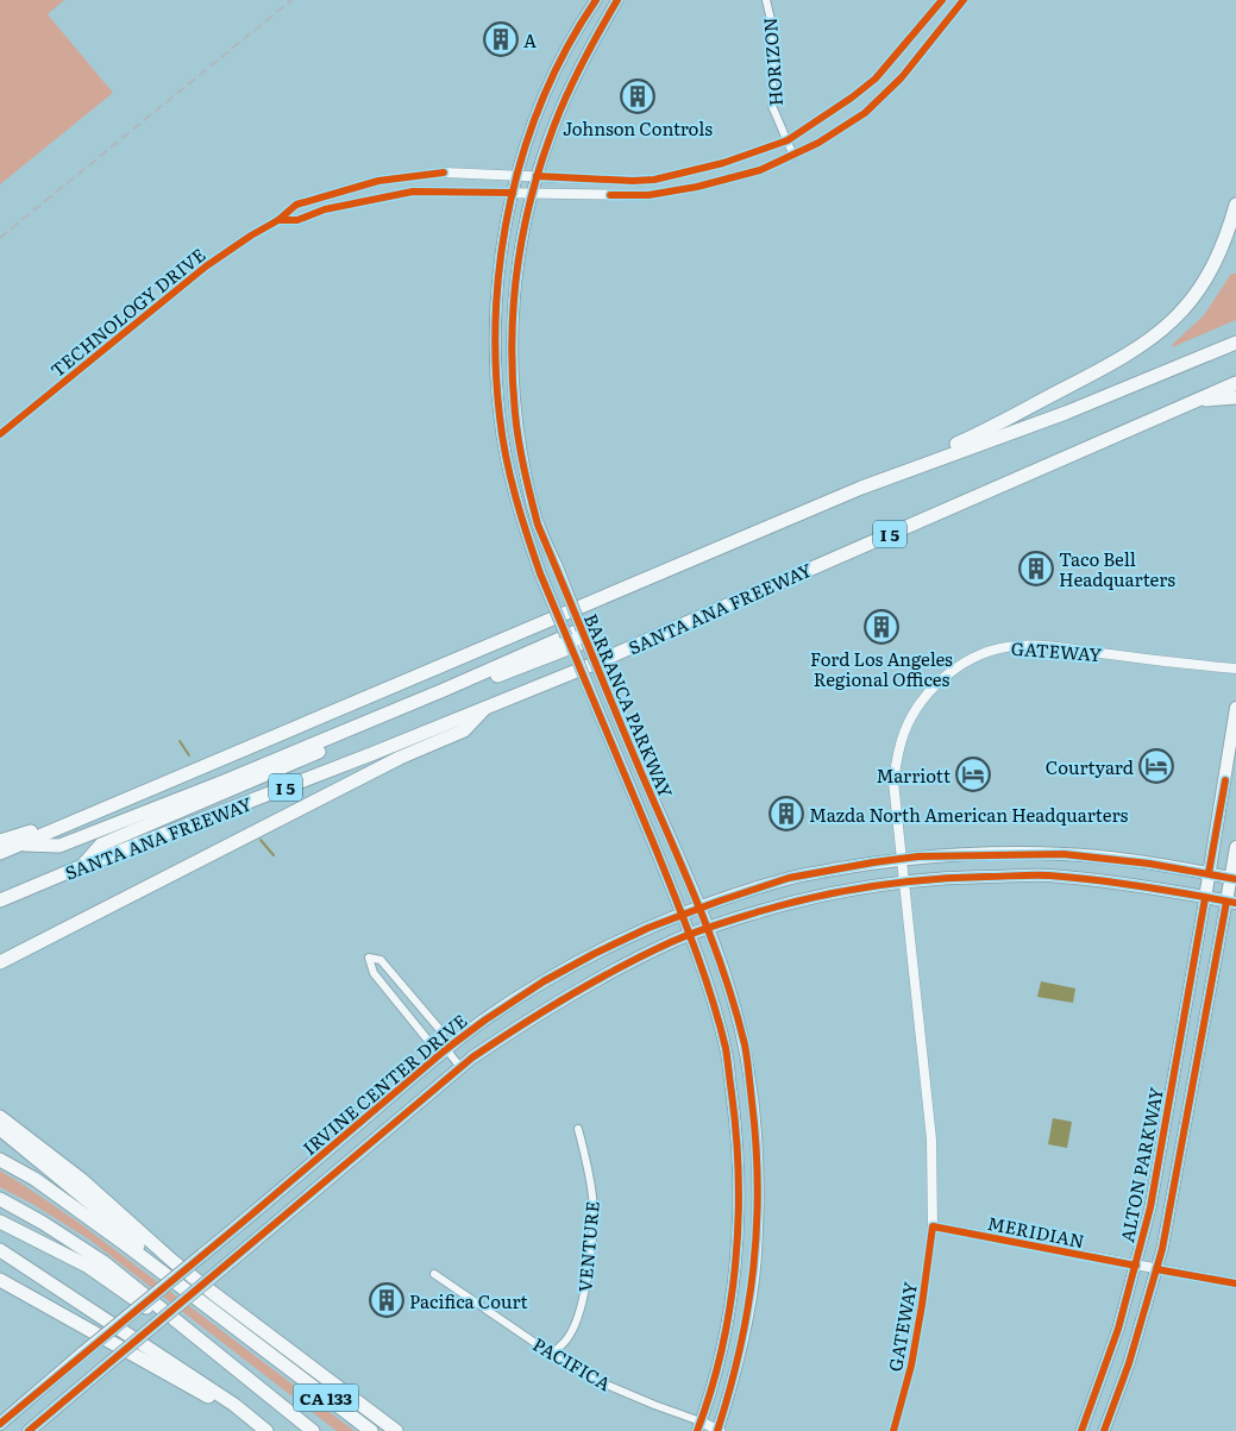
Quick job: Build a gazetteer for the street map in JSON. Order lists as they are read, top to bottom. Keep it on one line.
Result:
{"streets":{"highway":["I 5","SANTA ANA FREEWAY","CA 133"],"main road":["BARRANCA PARKWAY","IRVINE CENTER DRIVE","ALTON PARKWAY"],"street":["HORIZON","TECHNOLOGY DRIVE","GATEWAY","MERIDIAN","VENTURE","PACIFICA"]},"crossings":[["HORIZON","TECHNOLOGY DRIVE"],["TECHNOLOGY DRIVE","BARRANCA PARKWAY"],["GATEWAY","IRVINE CENTER DRIVE"],["GATEWAY","MERIDIAN"],["BARRANCA PARKWAY","IRVINE CENTER DRIVE"],["BARRANCA PARKWAY","PACIFICA"],["IRVINE CENTER DRIVE","ALTON PARKWAY"],["ALTON PARKWAY","MERIDIAN"],["VENTURE","PACIFICA"]],"places":{"building":["A","Johnson Controls","Taco Bell Headquarters","Ford Los Angeles Regional Offices","Mazda North American Headquarters","Pacifica Court"],"hotel":["Courtyard","Marriott"]}}
